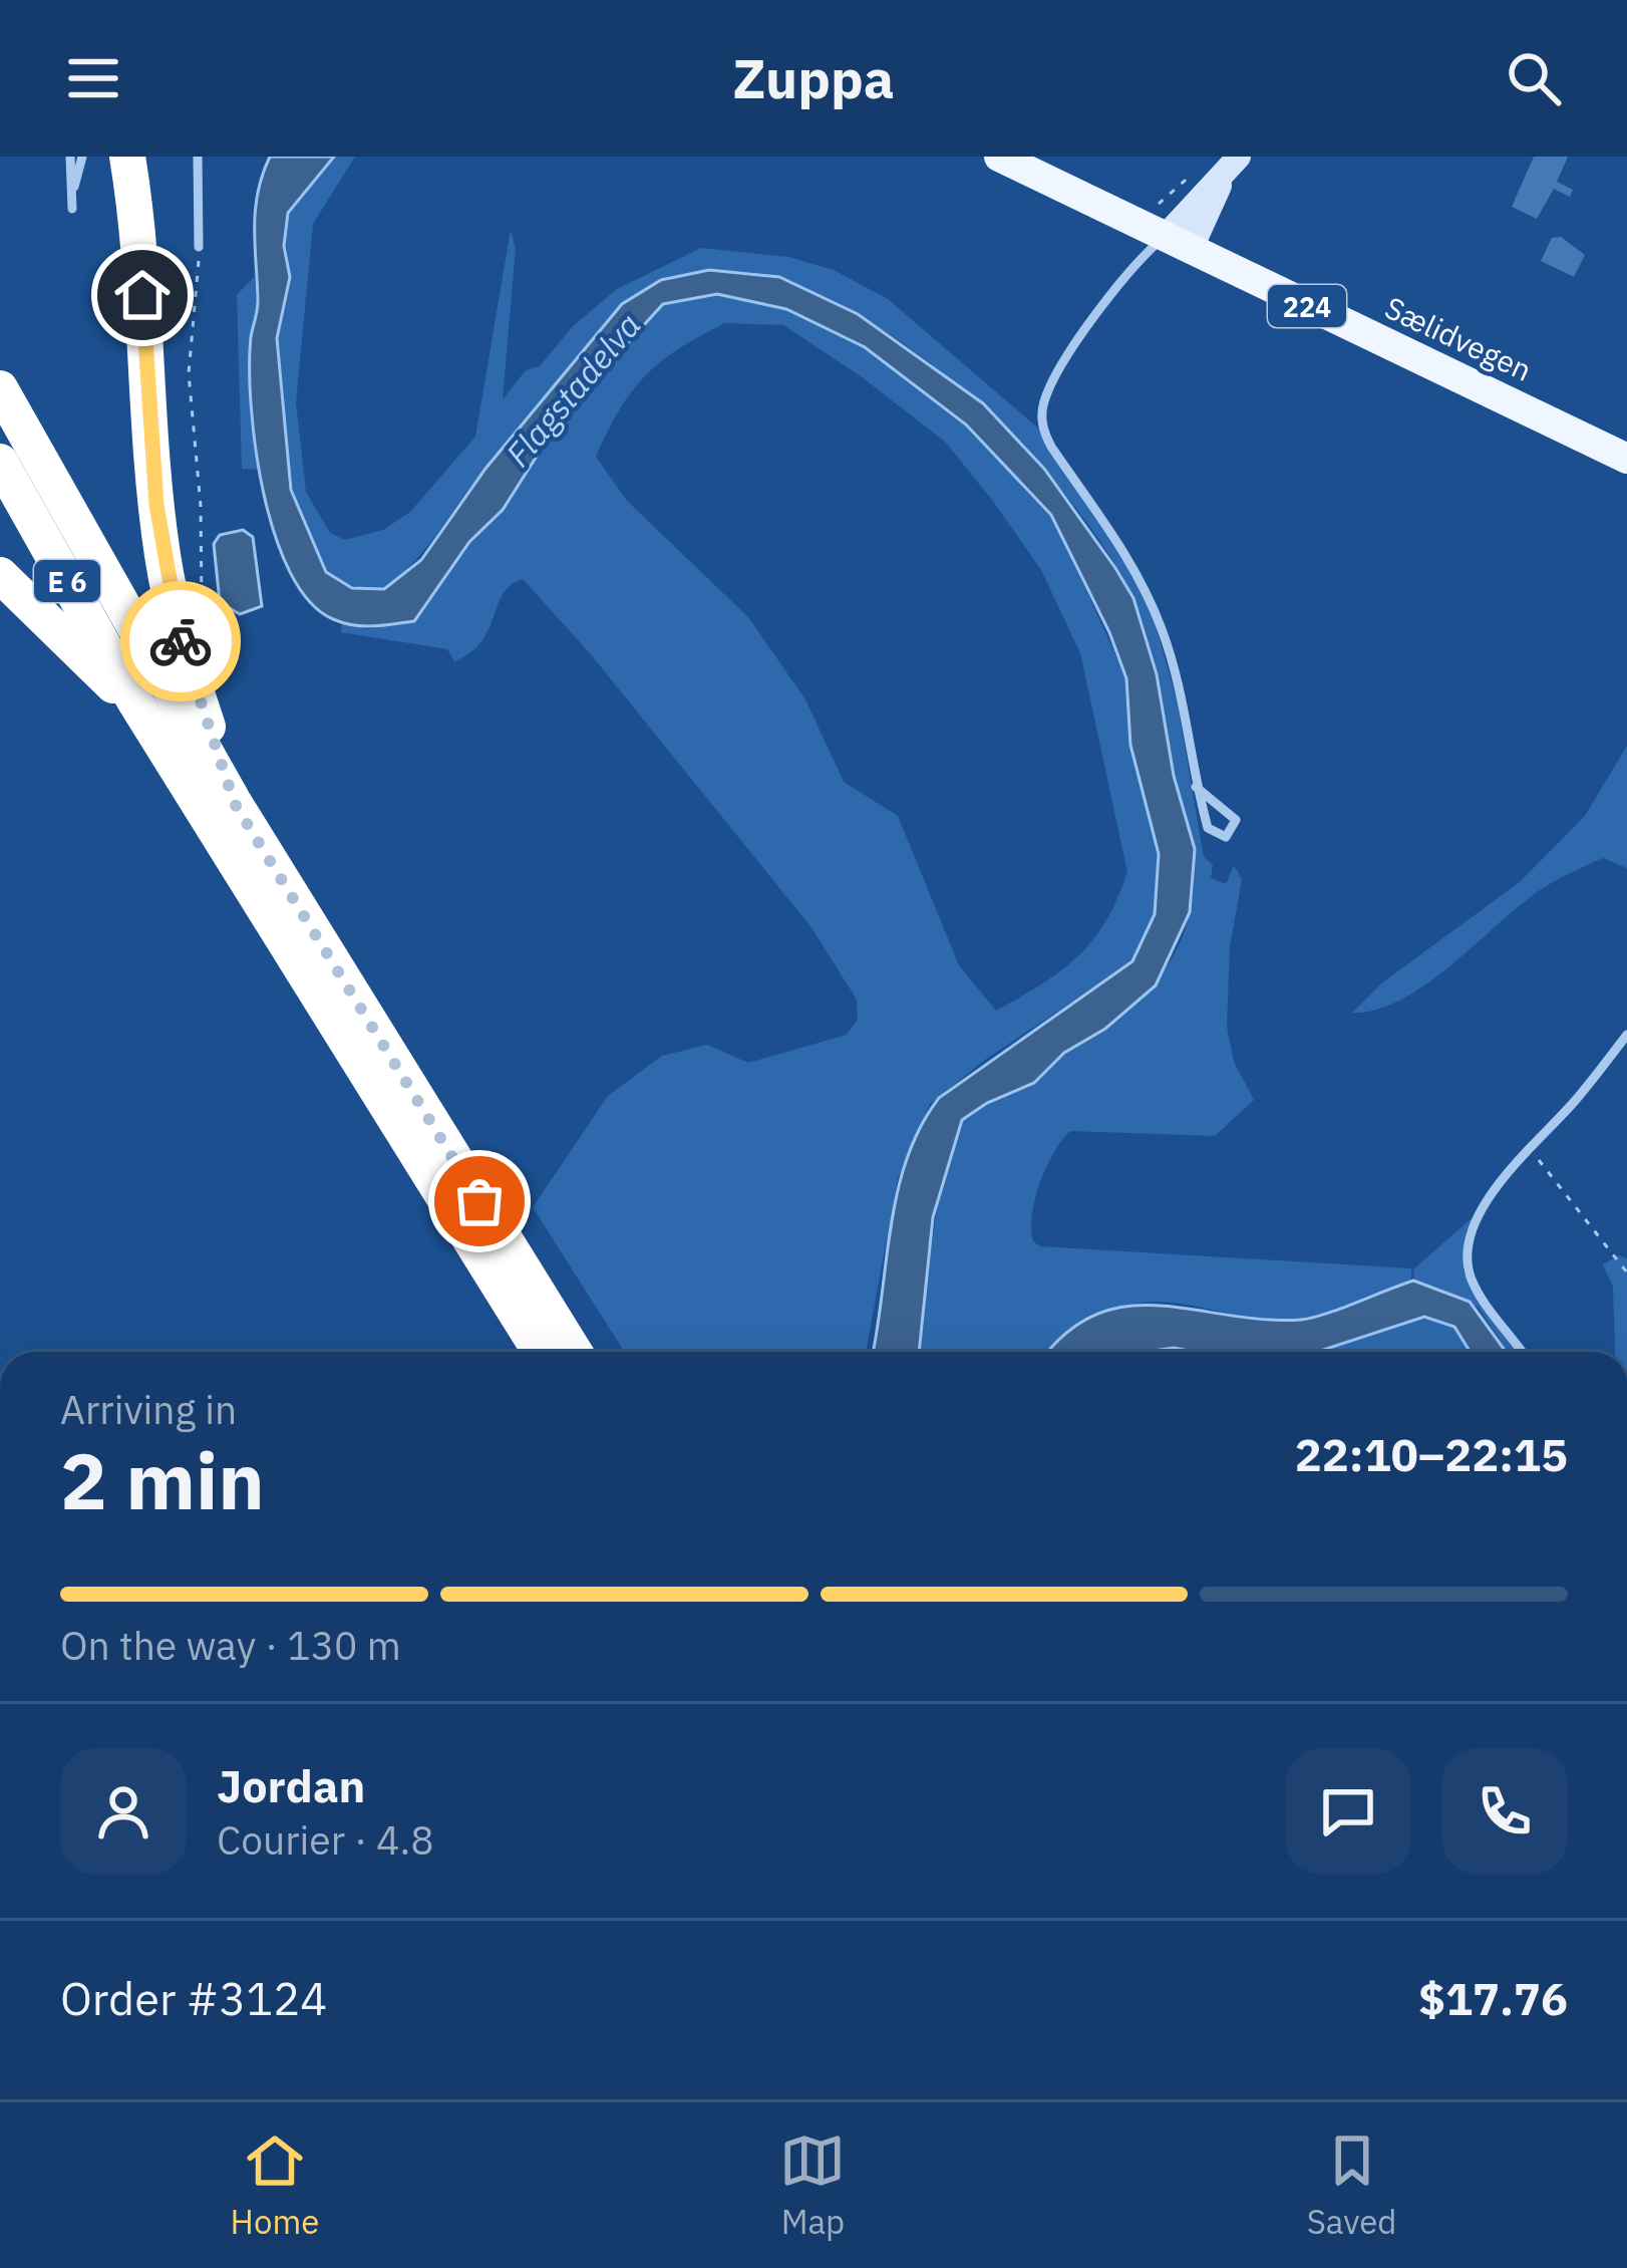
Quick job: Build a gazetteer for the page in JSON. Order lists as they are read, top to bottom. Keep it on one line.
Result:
{"streets":{"highway":["E 6"],"main road":["224","Sælidvegen"]},"water":["Flagstadelva"],"page":{"header":"Zuppa","heading":["2 min","Arriving in","22:10–22:15"],"panel":["Jordan","Courier · 4.8","Order #3124","$17.76"],"bar":"On the way · 130 m","tabs":["Home","Map","Saved"]}}
